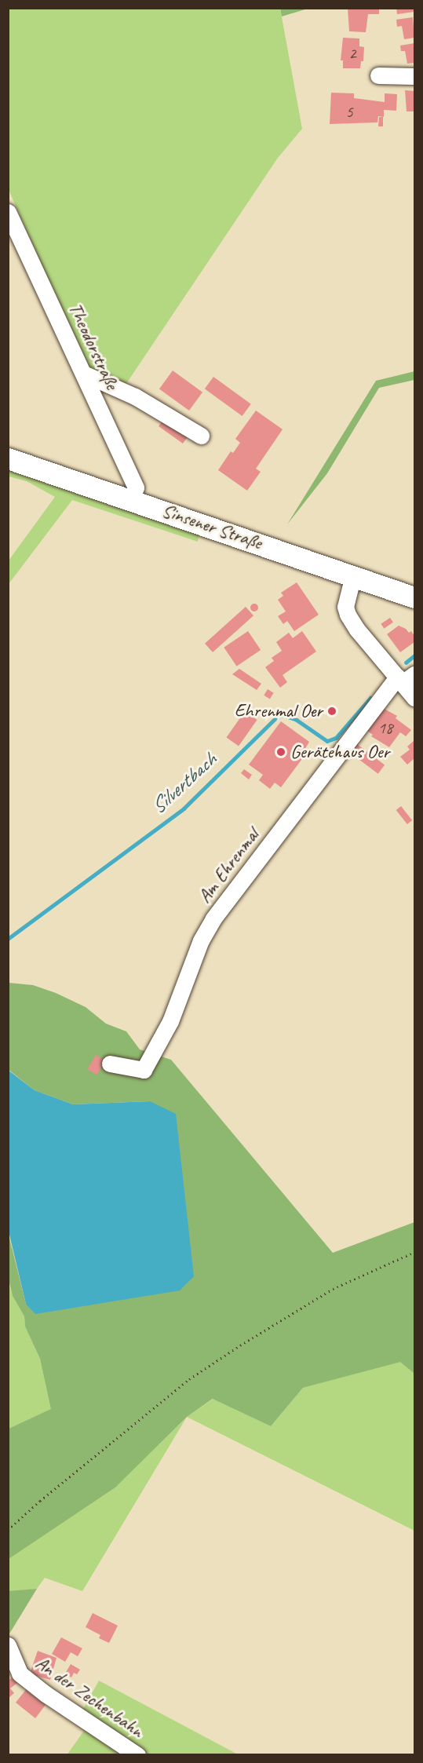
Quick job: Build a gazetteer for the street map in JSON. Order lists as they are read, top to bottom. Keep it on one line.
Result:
{"streets":{"main road":["Sinsener Straße"],"street":["Theodorstraße","Am Ehrenmal","An der Zechenbahn"]},"crossings":[["Theodorstraße","Sinsener Straße"]],"water":["Silvertbach"],"places":["Ehrenmal Oer","Gerätehaus Oer"],"house_numbers":["2","5","18"]}
